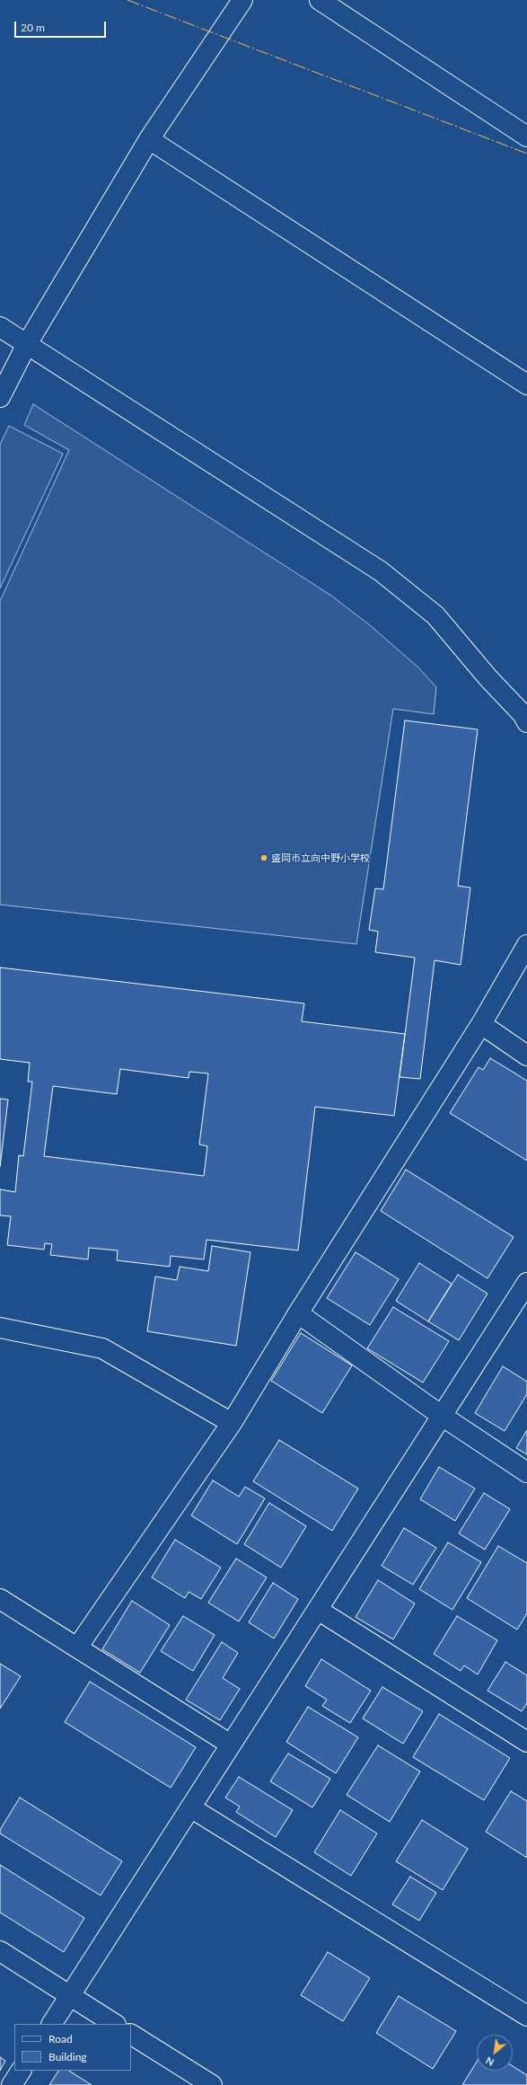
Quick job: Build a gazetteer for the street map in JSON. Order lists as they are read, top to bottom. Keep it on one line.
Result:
{"places":["盛岡市立向中野小学校"],"legend":["Road","Building"],"scale_bar":"20 m","north":"bottom left"}
